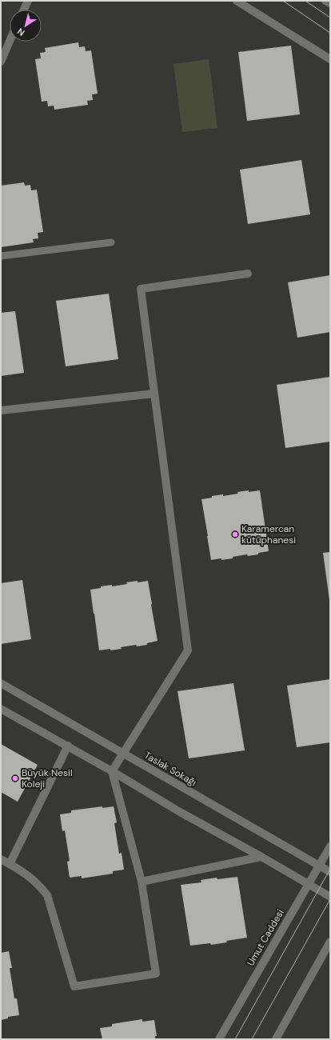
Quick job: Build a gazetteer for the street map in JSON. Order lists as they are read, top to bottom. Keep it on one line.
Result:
{"streets":{"street":["Taslak Sokağı","Umut Caddesi"]},"crossings":[["Taslak Sokağı","Umut Caddesi"]],"places":["Karamercan kütüphanesi","Büyük Nesil Koleji"],"north":"bottom left"}
